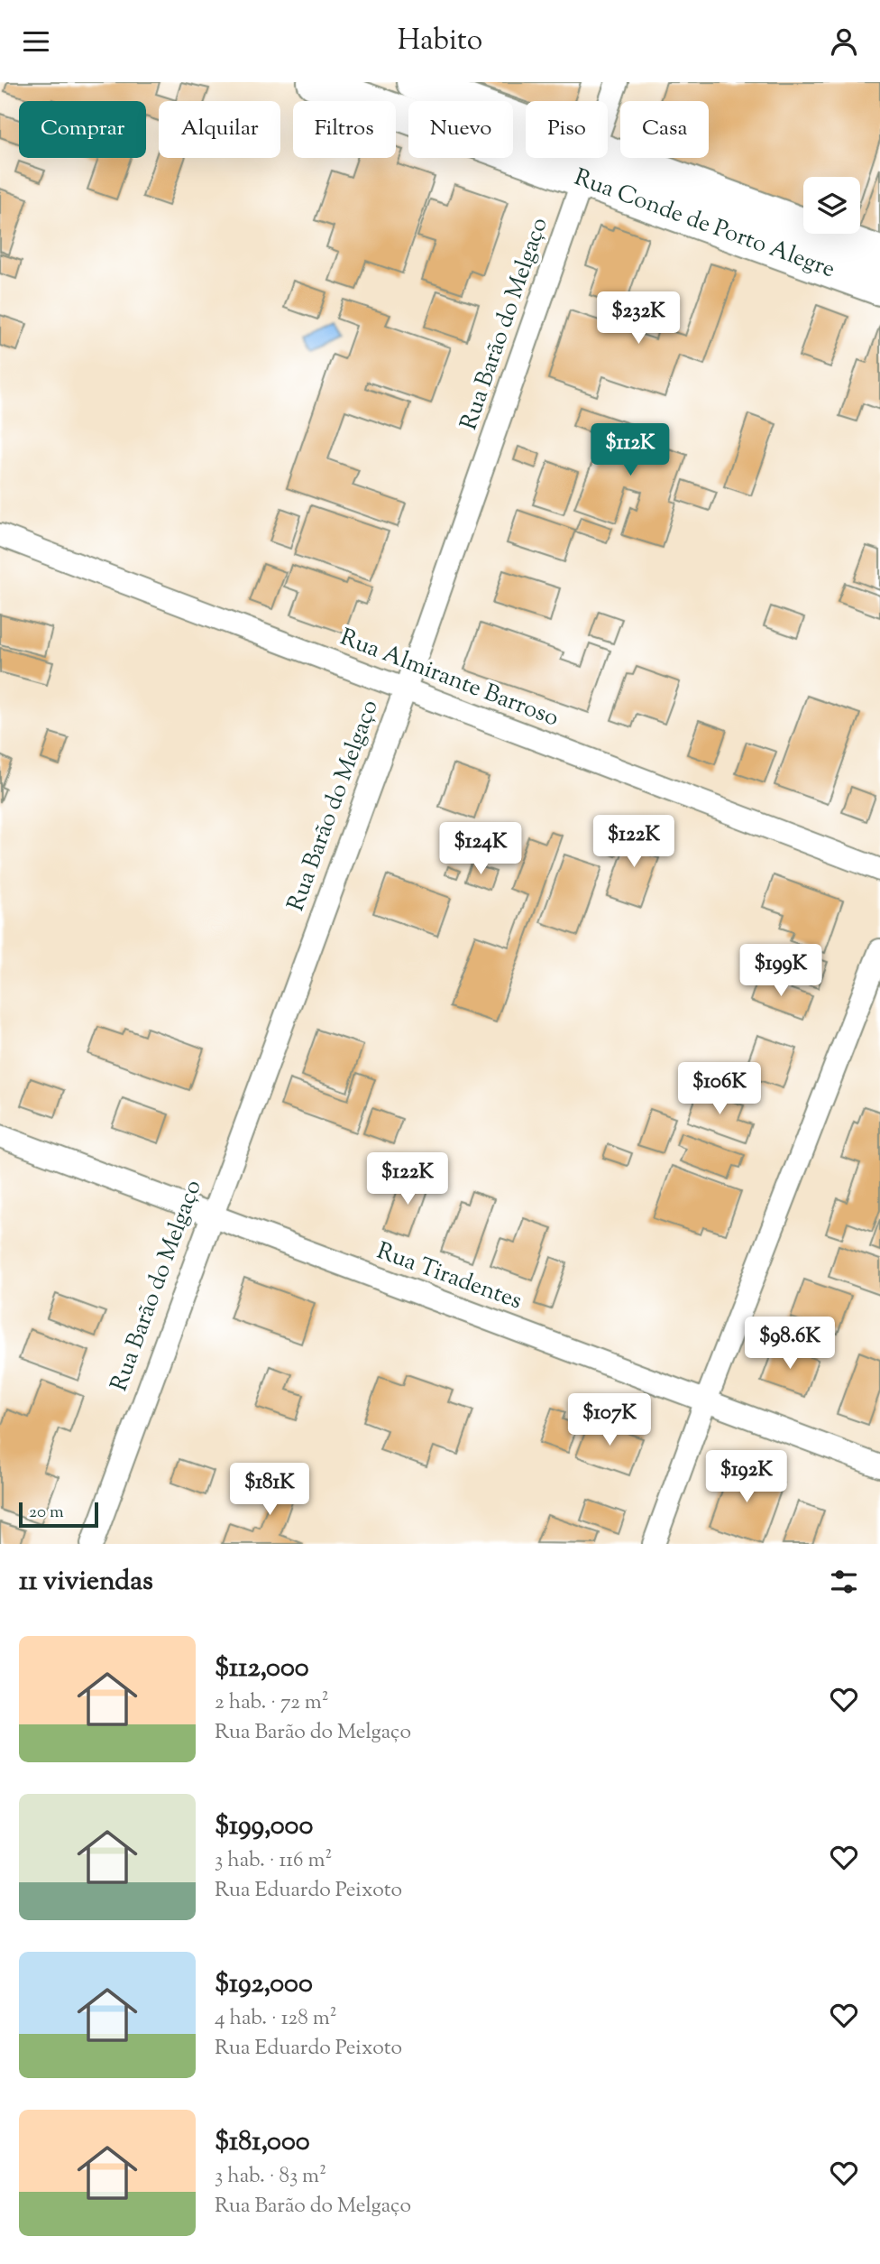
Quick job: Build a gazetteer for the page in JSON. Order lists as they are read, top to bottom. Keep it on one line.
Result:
{"streets":{"main road":["Rua Conde de Porto Alegre"],"street":["Rua Barão do Melgaço","Rua Almirante Barroso","Rua Tiradentes"]},"crossings":[["Rua Conde de Porto Alegre","Rua Barão do Melgaço"],["Rua Barão do Melgaço","Rua Almirante Barroso"],["Rua Barão do Melgaço","Rua Tiradentes"]],"scale_bar":"20 m","page":{"header":"Habito","chip":["Comprar","Alquilar","Filtros","Nuevo","Piso","Casa"],"price":["$232K","$112K","$122K","$124K","$199K","$106K","$122K","$98.6K","$107K","$192K","$181K"],"scale":"20 m","heading":"11 viviendas","list":[{"name":"$112,000","note":"2 hab. · 72 m² · Rua Barão do Melgaço"},{"name":"$199,000","note":"3 hab. · 116 m² · Rua Eduardo Peixoto"},{"name":"$192,000","note":"4 hab. · 128 m² · Rua Eduardo Peixoto"},{"name":"$181,000","note":"3 hab. · 83 m² · Rua Barão do Melgaço"}]}}
